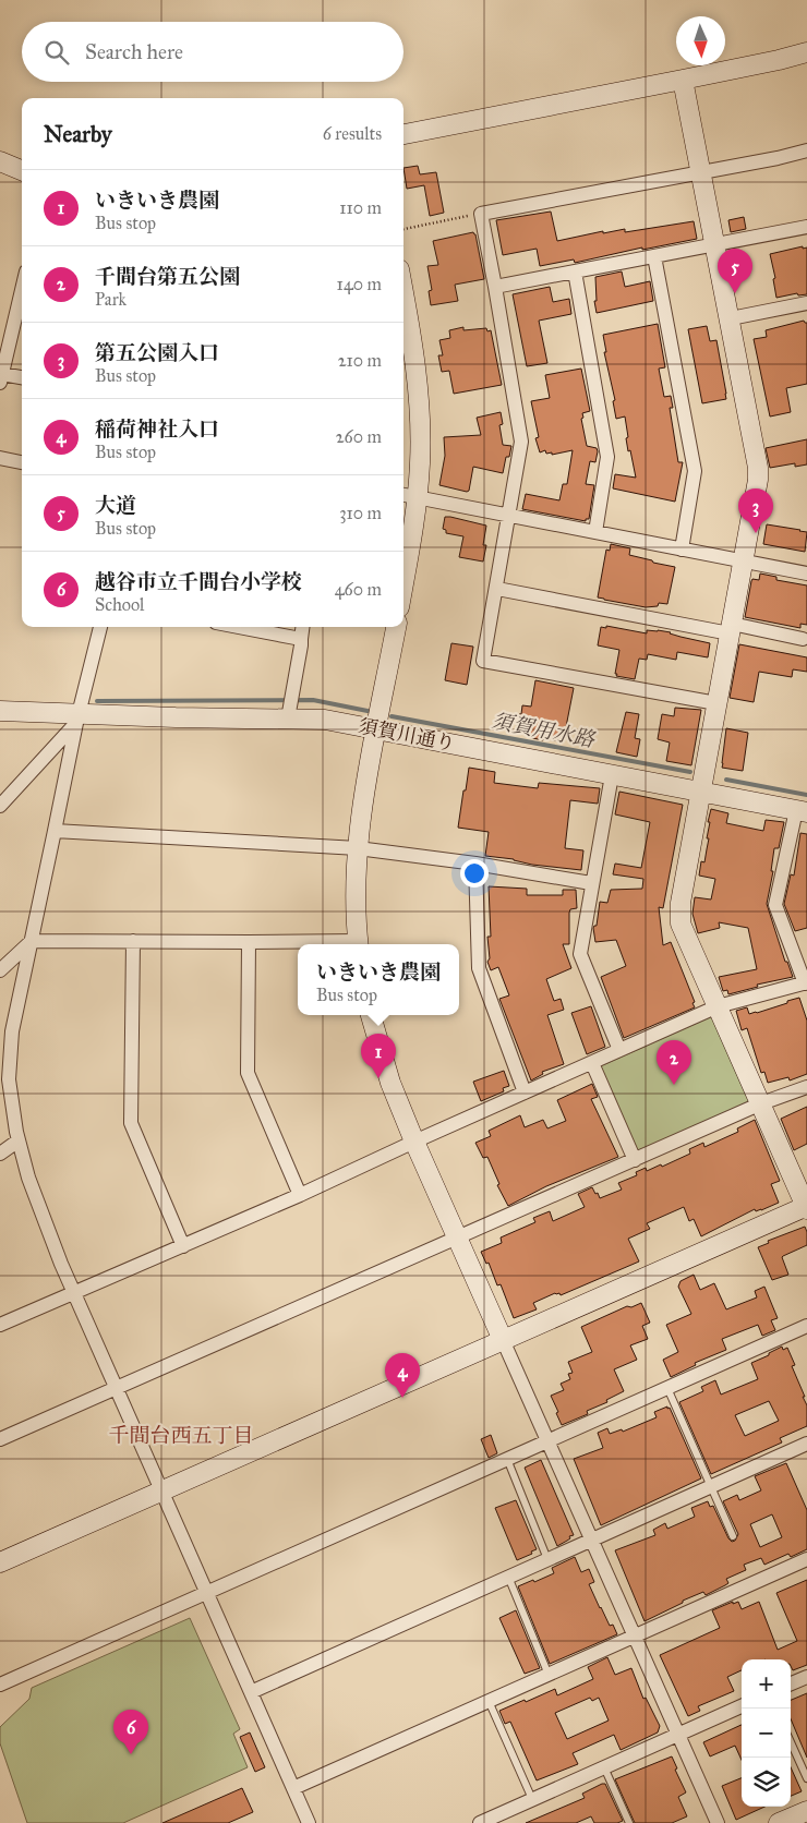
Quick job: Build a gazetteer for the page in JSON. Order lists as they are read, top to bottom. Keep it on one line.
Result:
{"streets":{"street":["須賀川通り"]},"districts":["千間台西五丁目"],"water":["須賀用水路"],"north":"bottom","page":{"search":"Search here","heading":["Nearby","6 results"],"list":[{"mark":"1","name":"いきいき農園","note":"Bus stop","value":"110 m"},{"mark":"2","name":"千間台第五公園","note":"Park","value":"140 m"},{"mark":"3","name":"第五公園入口","note":"Bus stop","value":"210 m"},{"mark":"4","name":"稲荷神社入口","note":"Bus stop","value":"260 m"},{"mark":"5","name":"大道","note":"Bus stop","value":"310 m"},{"mark":"6","name":"越谷市立千間台小学校","note":"School","value":"460 m"}],"pins":["5","3","1","2","4","6"],"popup":["いきいき農園","Bus stop"],"map_buttons":["+","−"]}}
